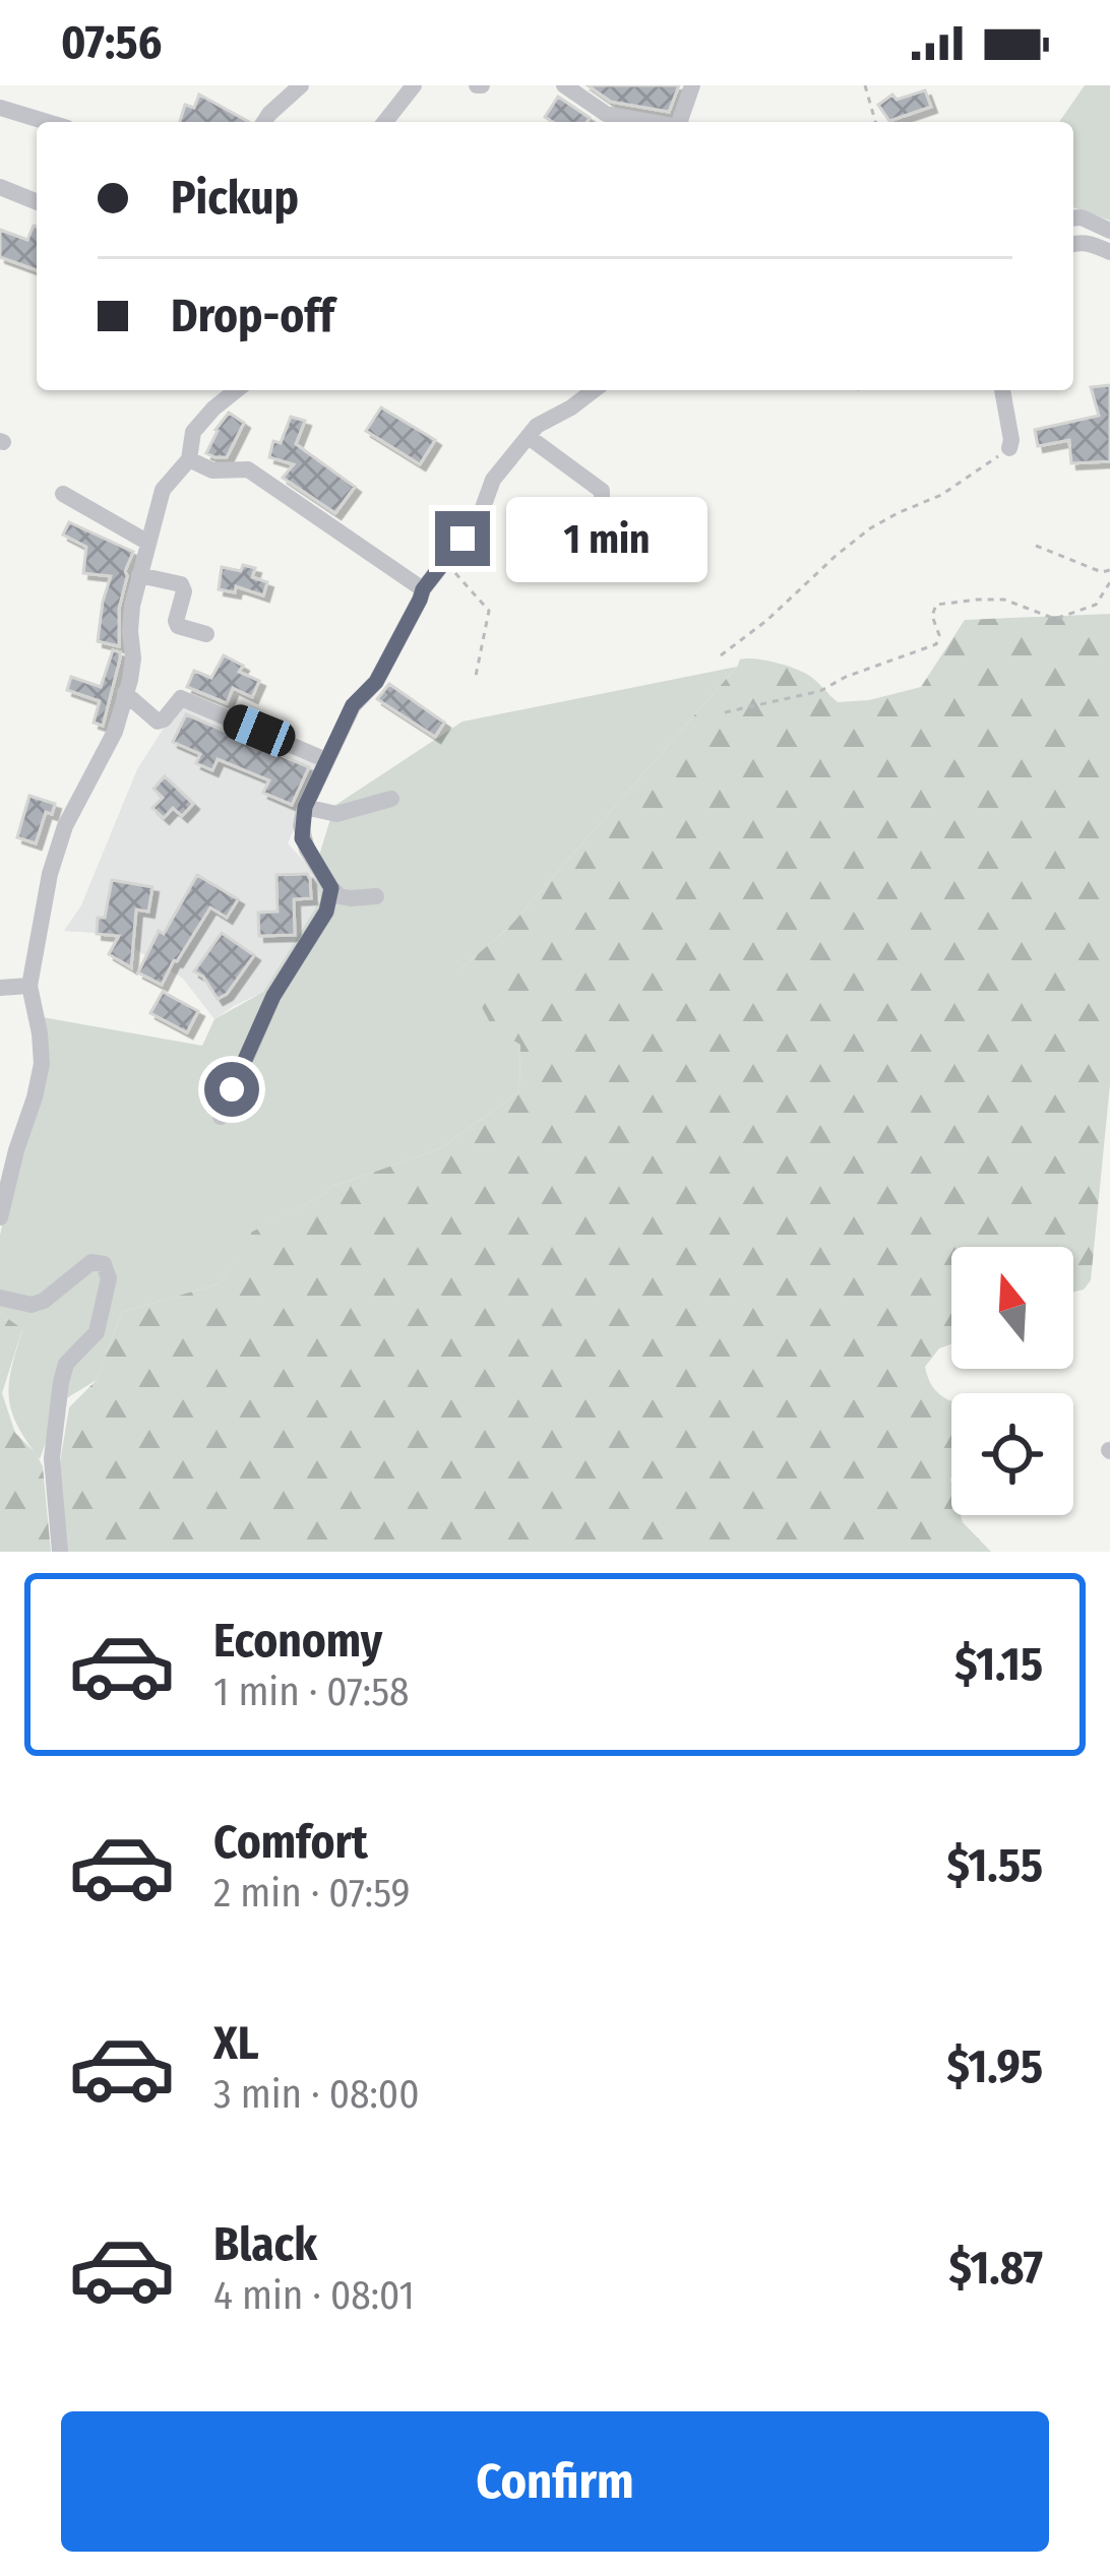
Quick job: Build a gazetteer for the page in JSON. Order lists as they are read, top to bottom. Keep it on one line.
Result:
{"north":"top","page":{"status":"07:56","banner":["Pickup","Drop-off"],"bubble":"1 min","list":[{"name":"Economy","note":"1 min · 07:58","value":"$1.15"},{"name":"Comfort","note":"2 min · 07:59","value":"$1.55"},{"name":"XL","note":"3 min · 08:00","value":"$1.95"},{"name":"Black","note":"4 min · 08:01","value":"$1.87"}],"buttons":"Confirm"}}
